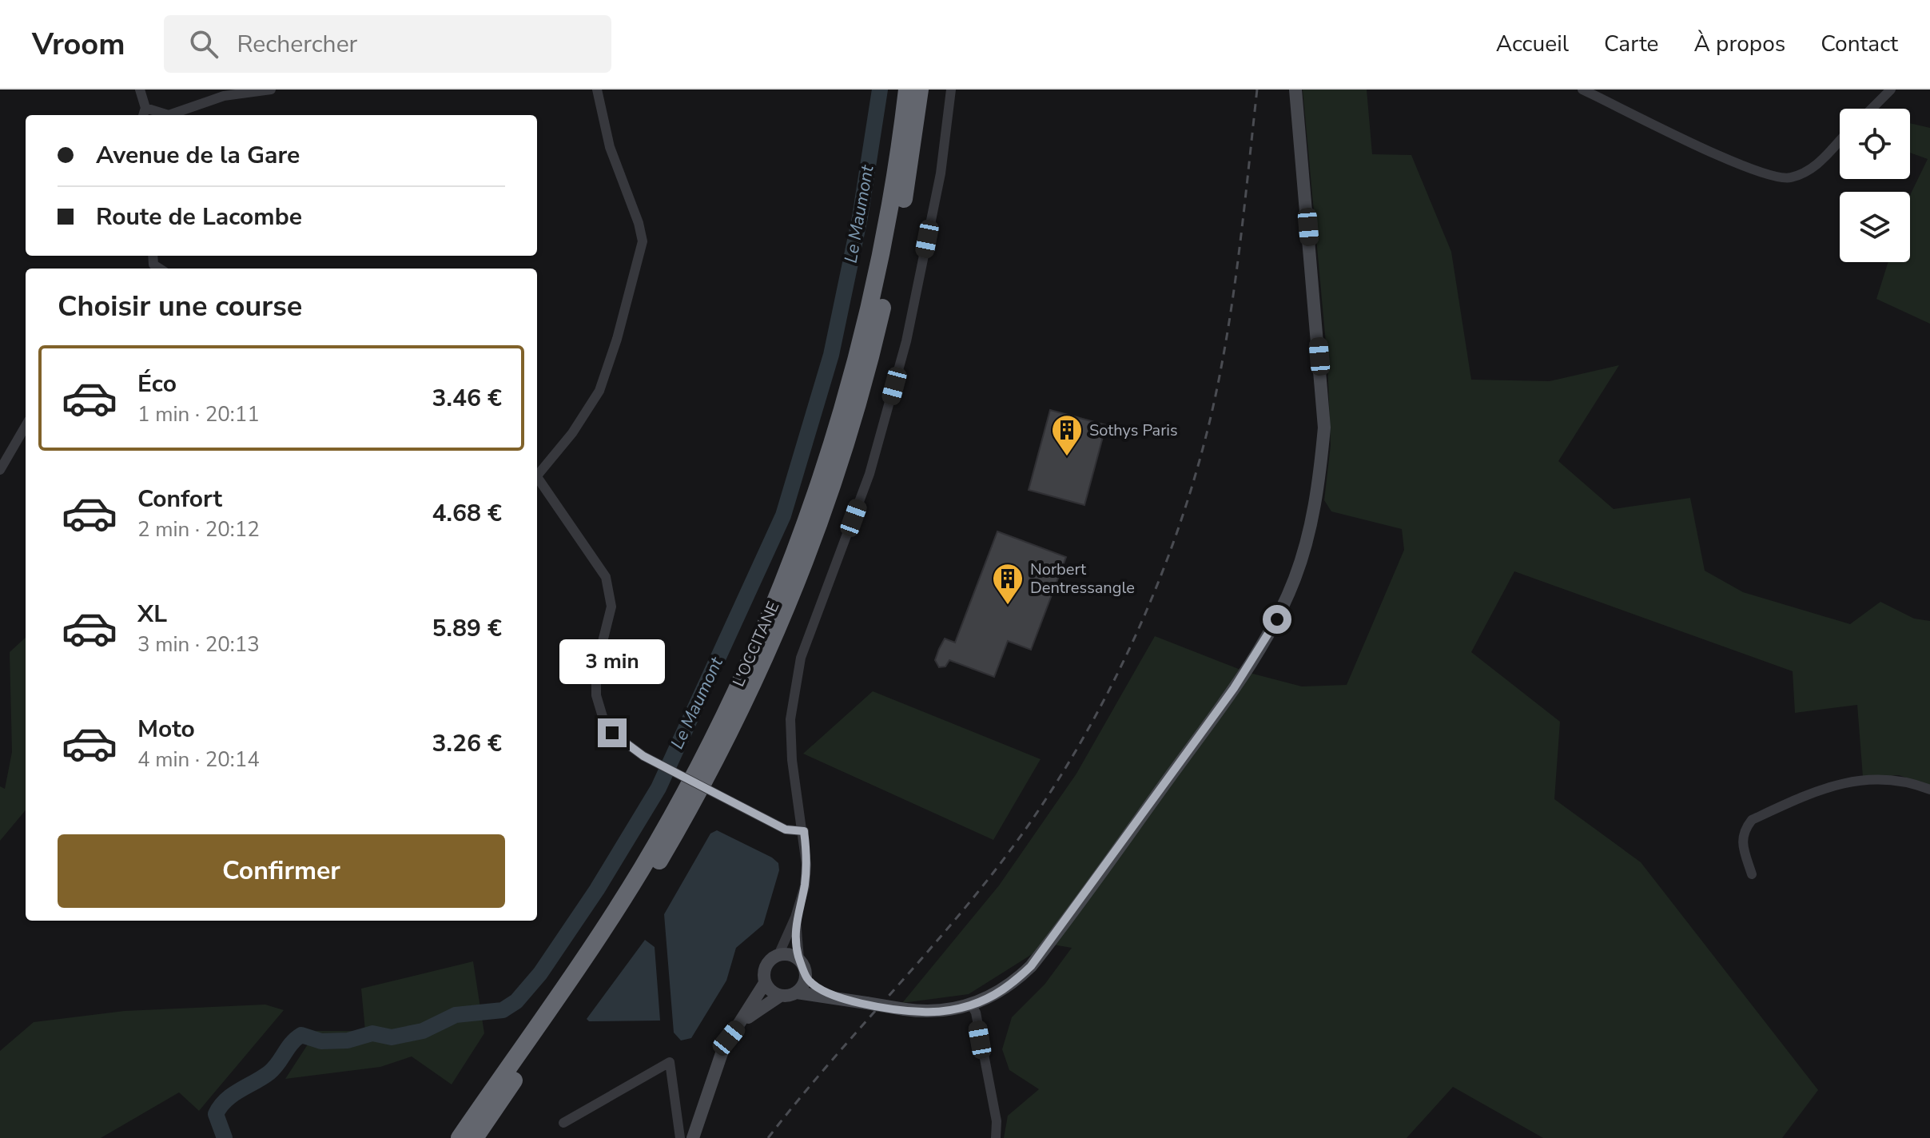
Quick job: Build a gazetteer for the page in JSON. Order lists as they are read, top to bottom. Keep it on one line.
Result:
{"streets":{"highway":["L'OCCITANE"]},"water":["Le Maumont"],"places":{"building":["Sothys Paris","Norbert Dentressangle"]},"page":{"header":"Vroom","search":"Rechercher","nav":["Accueil","Carte","À propos","Contact"],"banner":["Avenue de la Gare","Route de Lacombe"],"heading":"Choisir une course","list":[{"name":"Éco","note":"1 min · 20:11","value":"3.46 €"},{"name":"Confort","note":"2 min · 20:12","value":"4.68 €"},{"name":"XL","note":"3 min · 20:13","value":"5.89 €"},{"name":"Moto","note":"4 min · 20:14","value":"3.26 €"}],"bubble":"3 min","buttons":"Confirmer"}}
